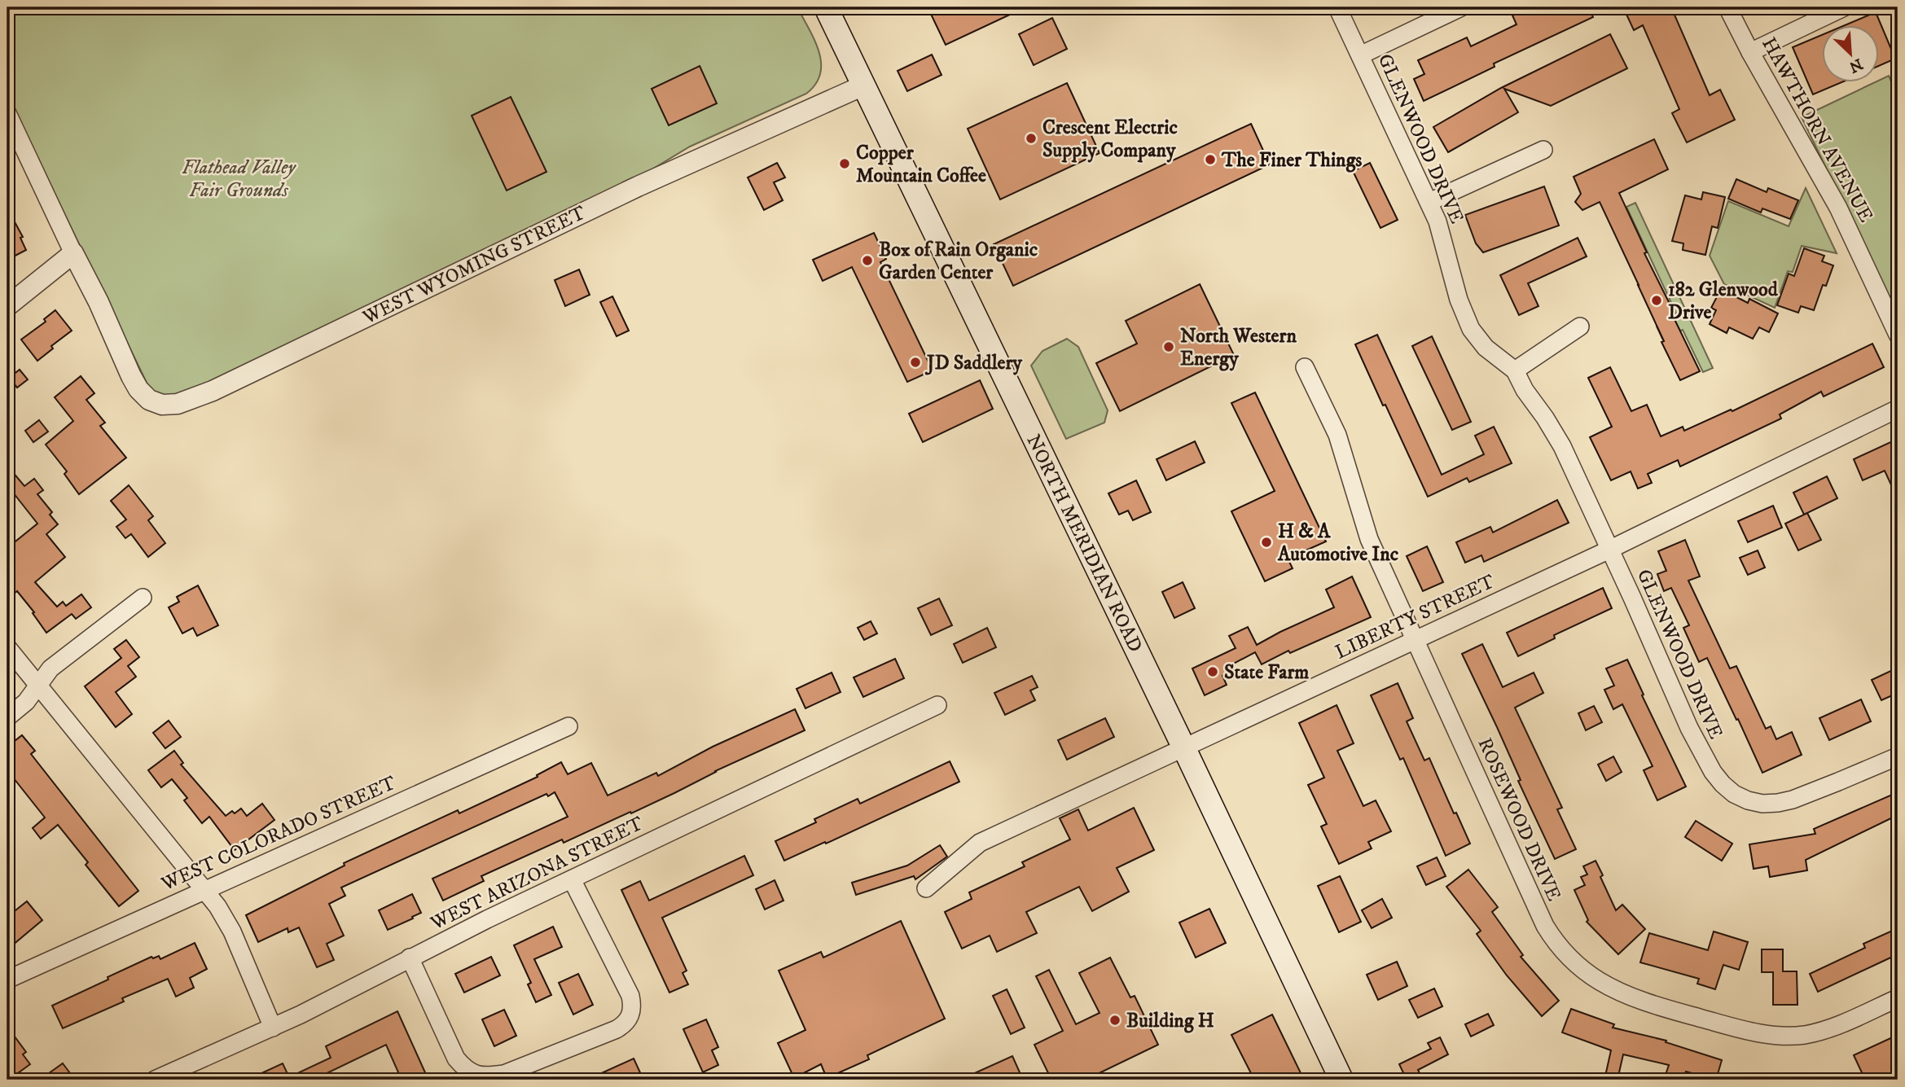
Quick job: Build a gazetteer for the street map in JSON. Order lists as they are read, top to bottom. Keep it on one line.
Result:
{"streets":{"main road":["NORTH MERIDIAN ROAD"],"street":["HAWTHORN AVENUE","GLENWOOD DRIVE","WEST WYOMING STREET","LIBERTY STREET","ROSEWOOD DRIVE","WEST COLORADO STREET","WEST ARIZONA STREET"]},"crossings":[["GLENWOOD DRIVE","LIBERTY STREET"],["WEST WYOMING STREET","NORTH MERIDIAN ROAD"],["NORTH MERIDIAN ROAD","LIBERTY STREET"],["LIBERTY STREET","ROSEWOOD DRIVE"]],"parks":["Flathead Valley Fair Grounds"],"places":["Crescent Electric Supply Company","The Finer Things","Copper Mountain Coffee","Box of Rain Organic Garden Center","182 Glenwood Drive","North Western Energy","JD Saddlery","H & A Automotive Inc","State Farm","Building H"],"north":"bottom right"}
